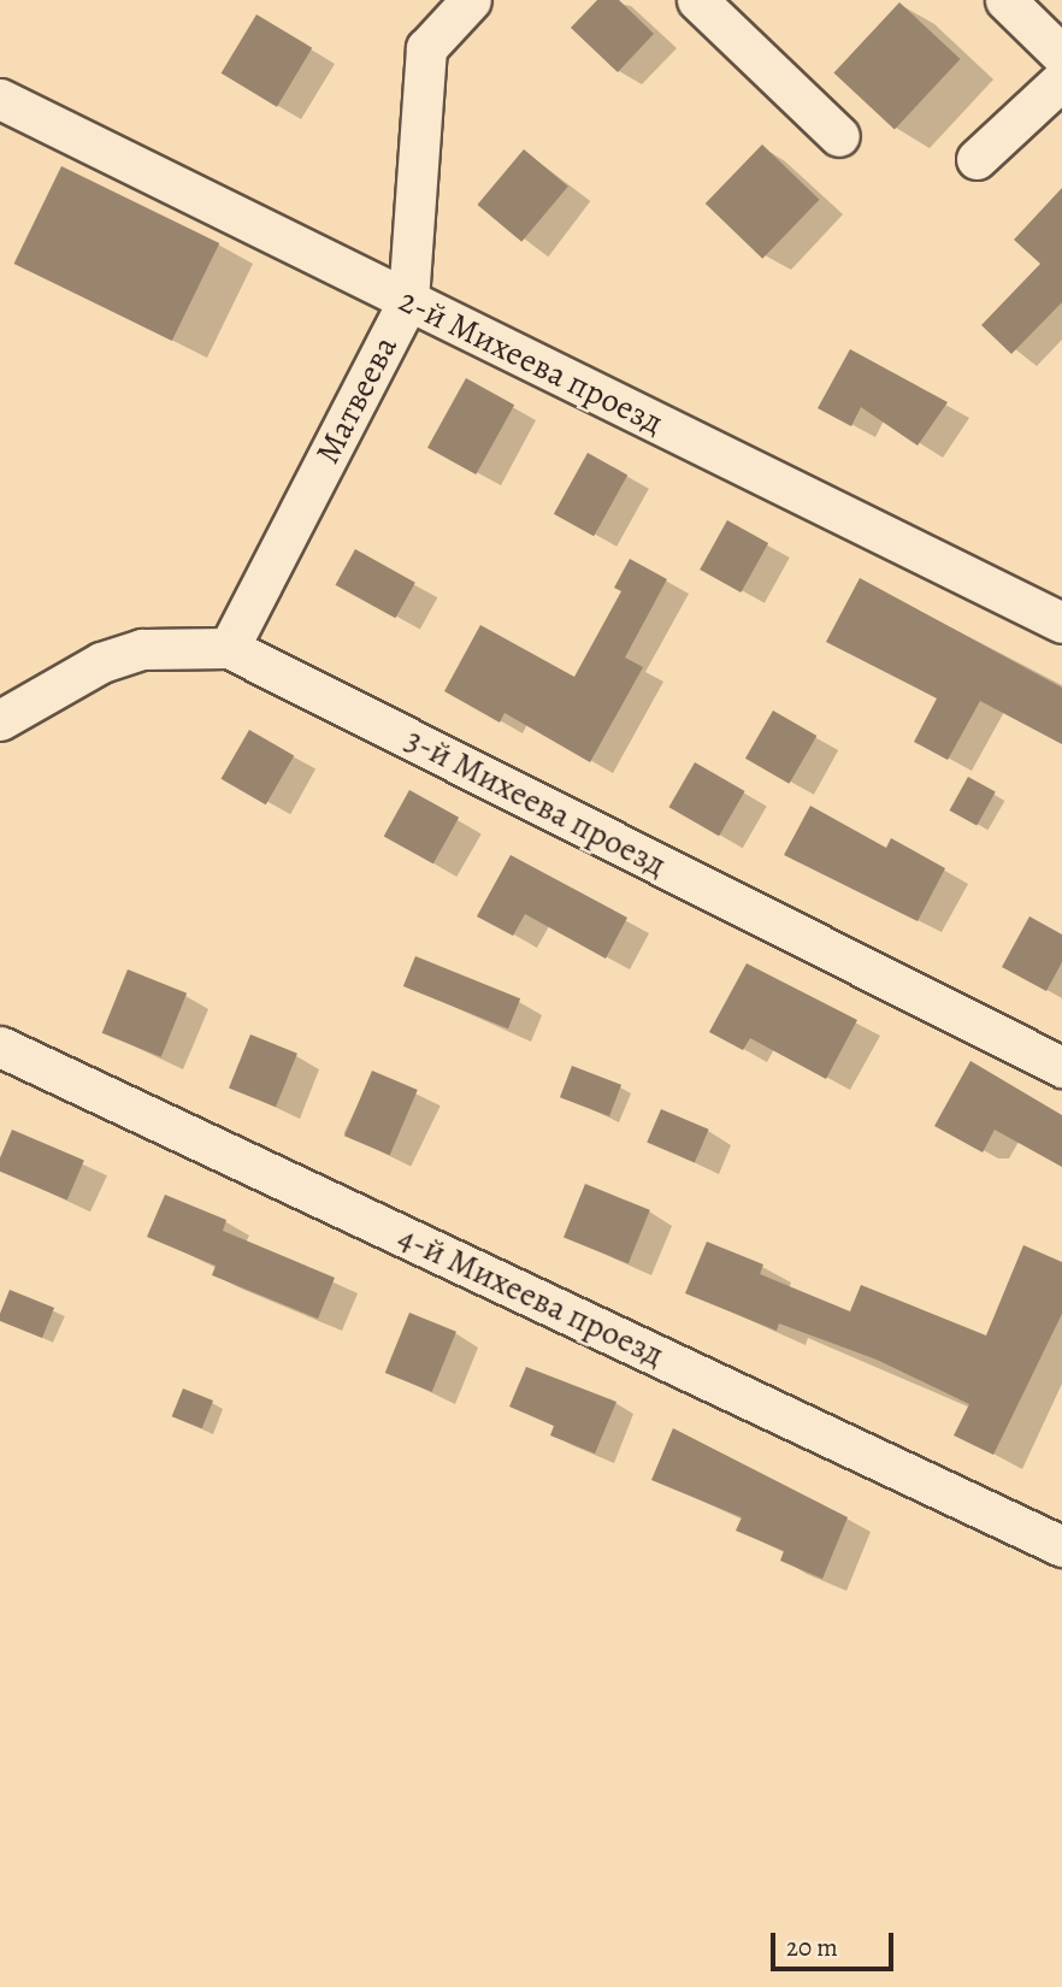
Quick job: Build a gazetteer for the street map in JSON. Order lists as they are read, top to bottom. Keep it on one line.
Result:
{"streets":{"street":["2-й Михеева проезд","Матвеева","3-й Михеева проезд","4-й Михеева проезд"]},"crossings":[["2-й Михеева проезд","Матвеева"],["Матвеева","3-й Михеева проезд"]],"scale_bar":"20 m"}
